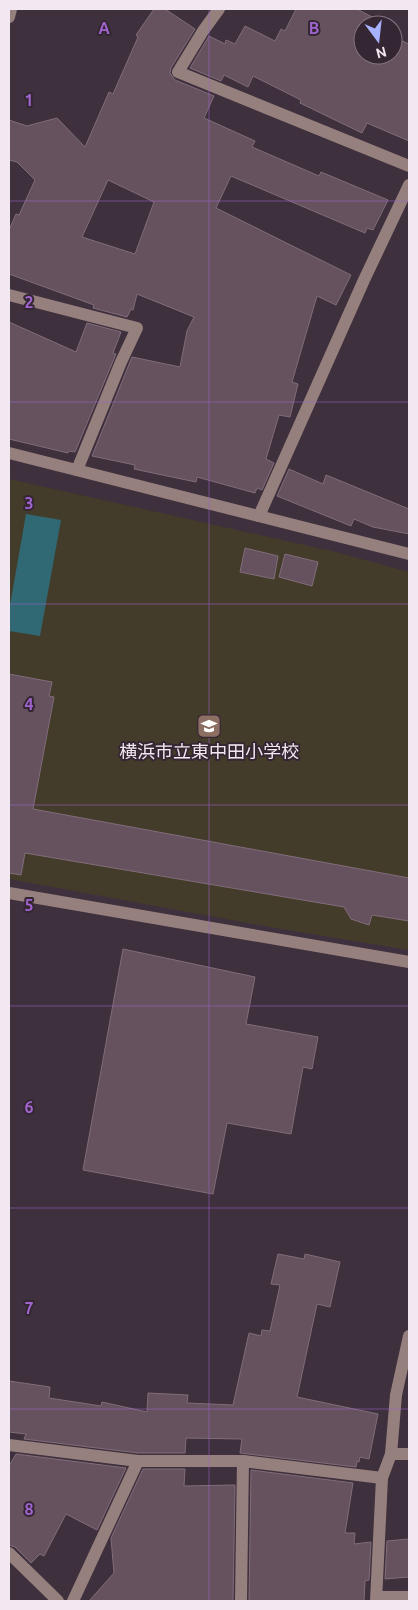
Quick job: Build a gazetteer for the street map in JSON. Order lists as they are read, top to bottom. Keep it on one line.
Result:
{"places":{"school or university":["横浜市立東中田小学校"]},"north":"bottom","grid":{"columns":["A","B"],"rows":["1","2","3","4","5","6","7","8"]}}
